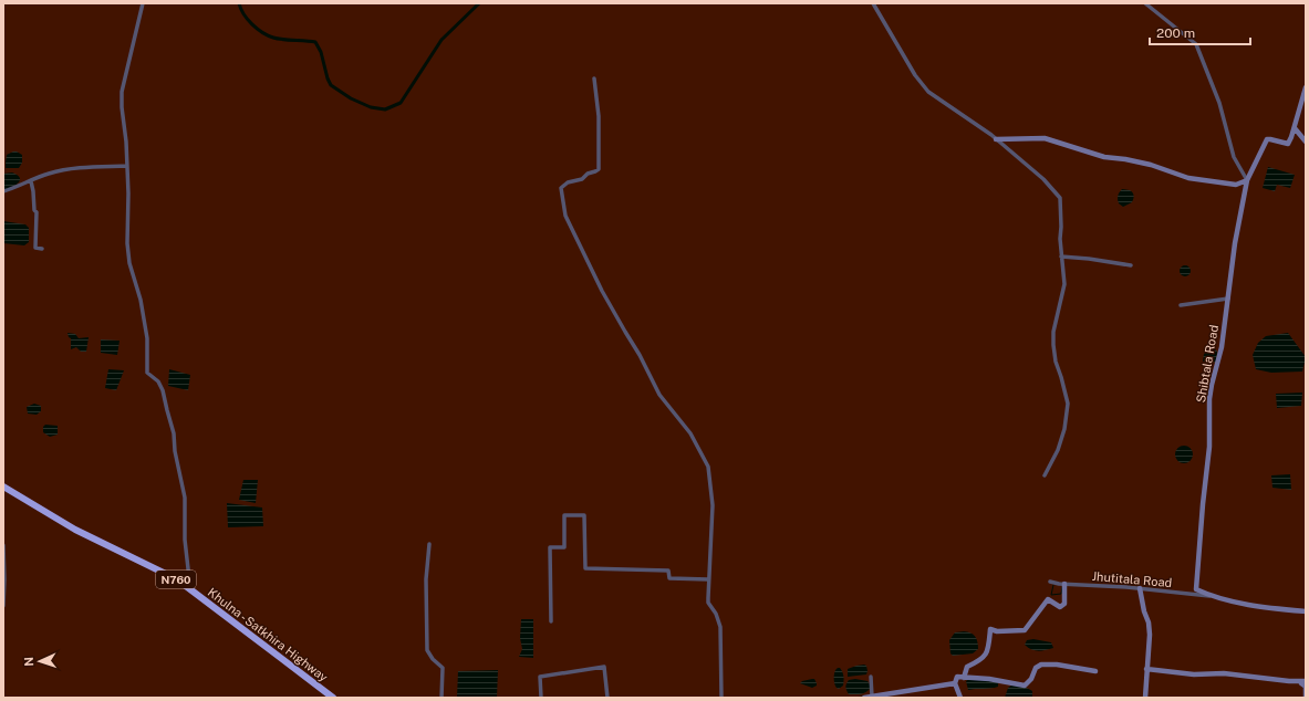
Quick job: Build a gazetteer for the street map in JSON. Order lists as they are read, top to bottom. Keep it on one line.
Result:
{"streets":{"highway":["N760","Khulna - Satkhira Highway"],"street":["Shibtala Road","Jhutitala Road"]},"crossings":[["Shibtala Road","Jhutitala Road"]],"scale_bar":"200 m","north":"left"}
